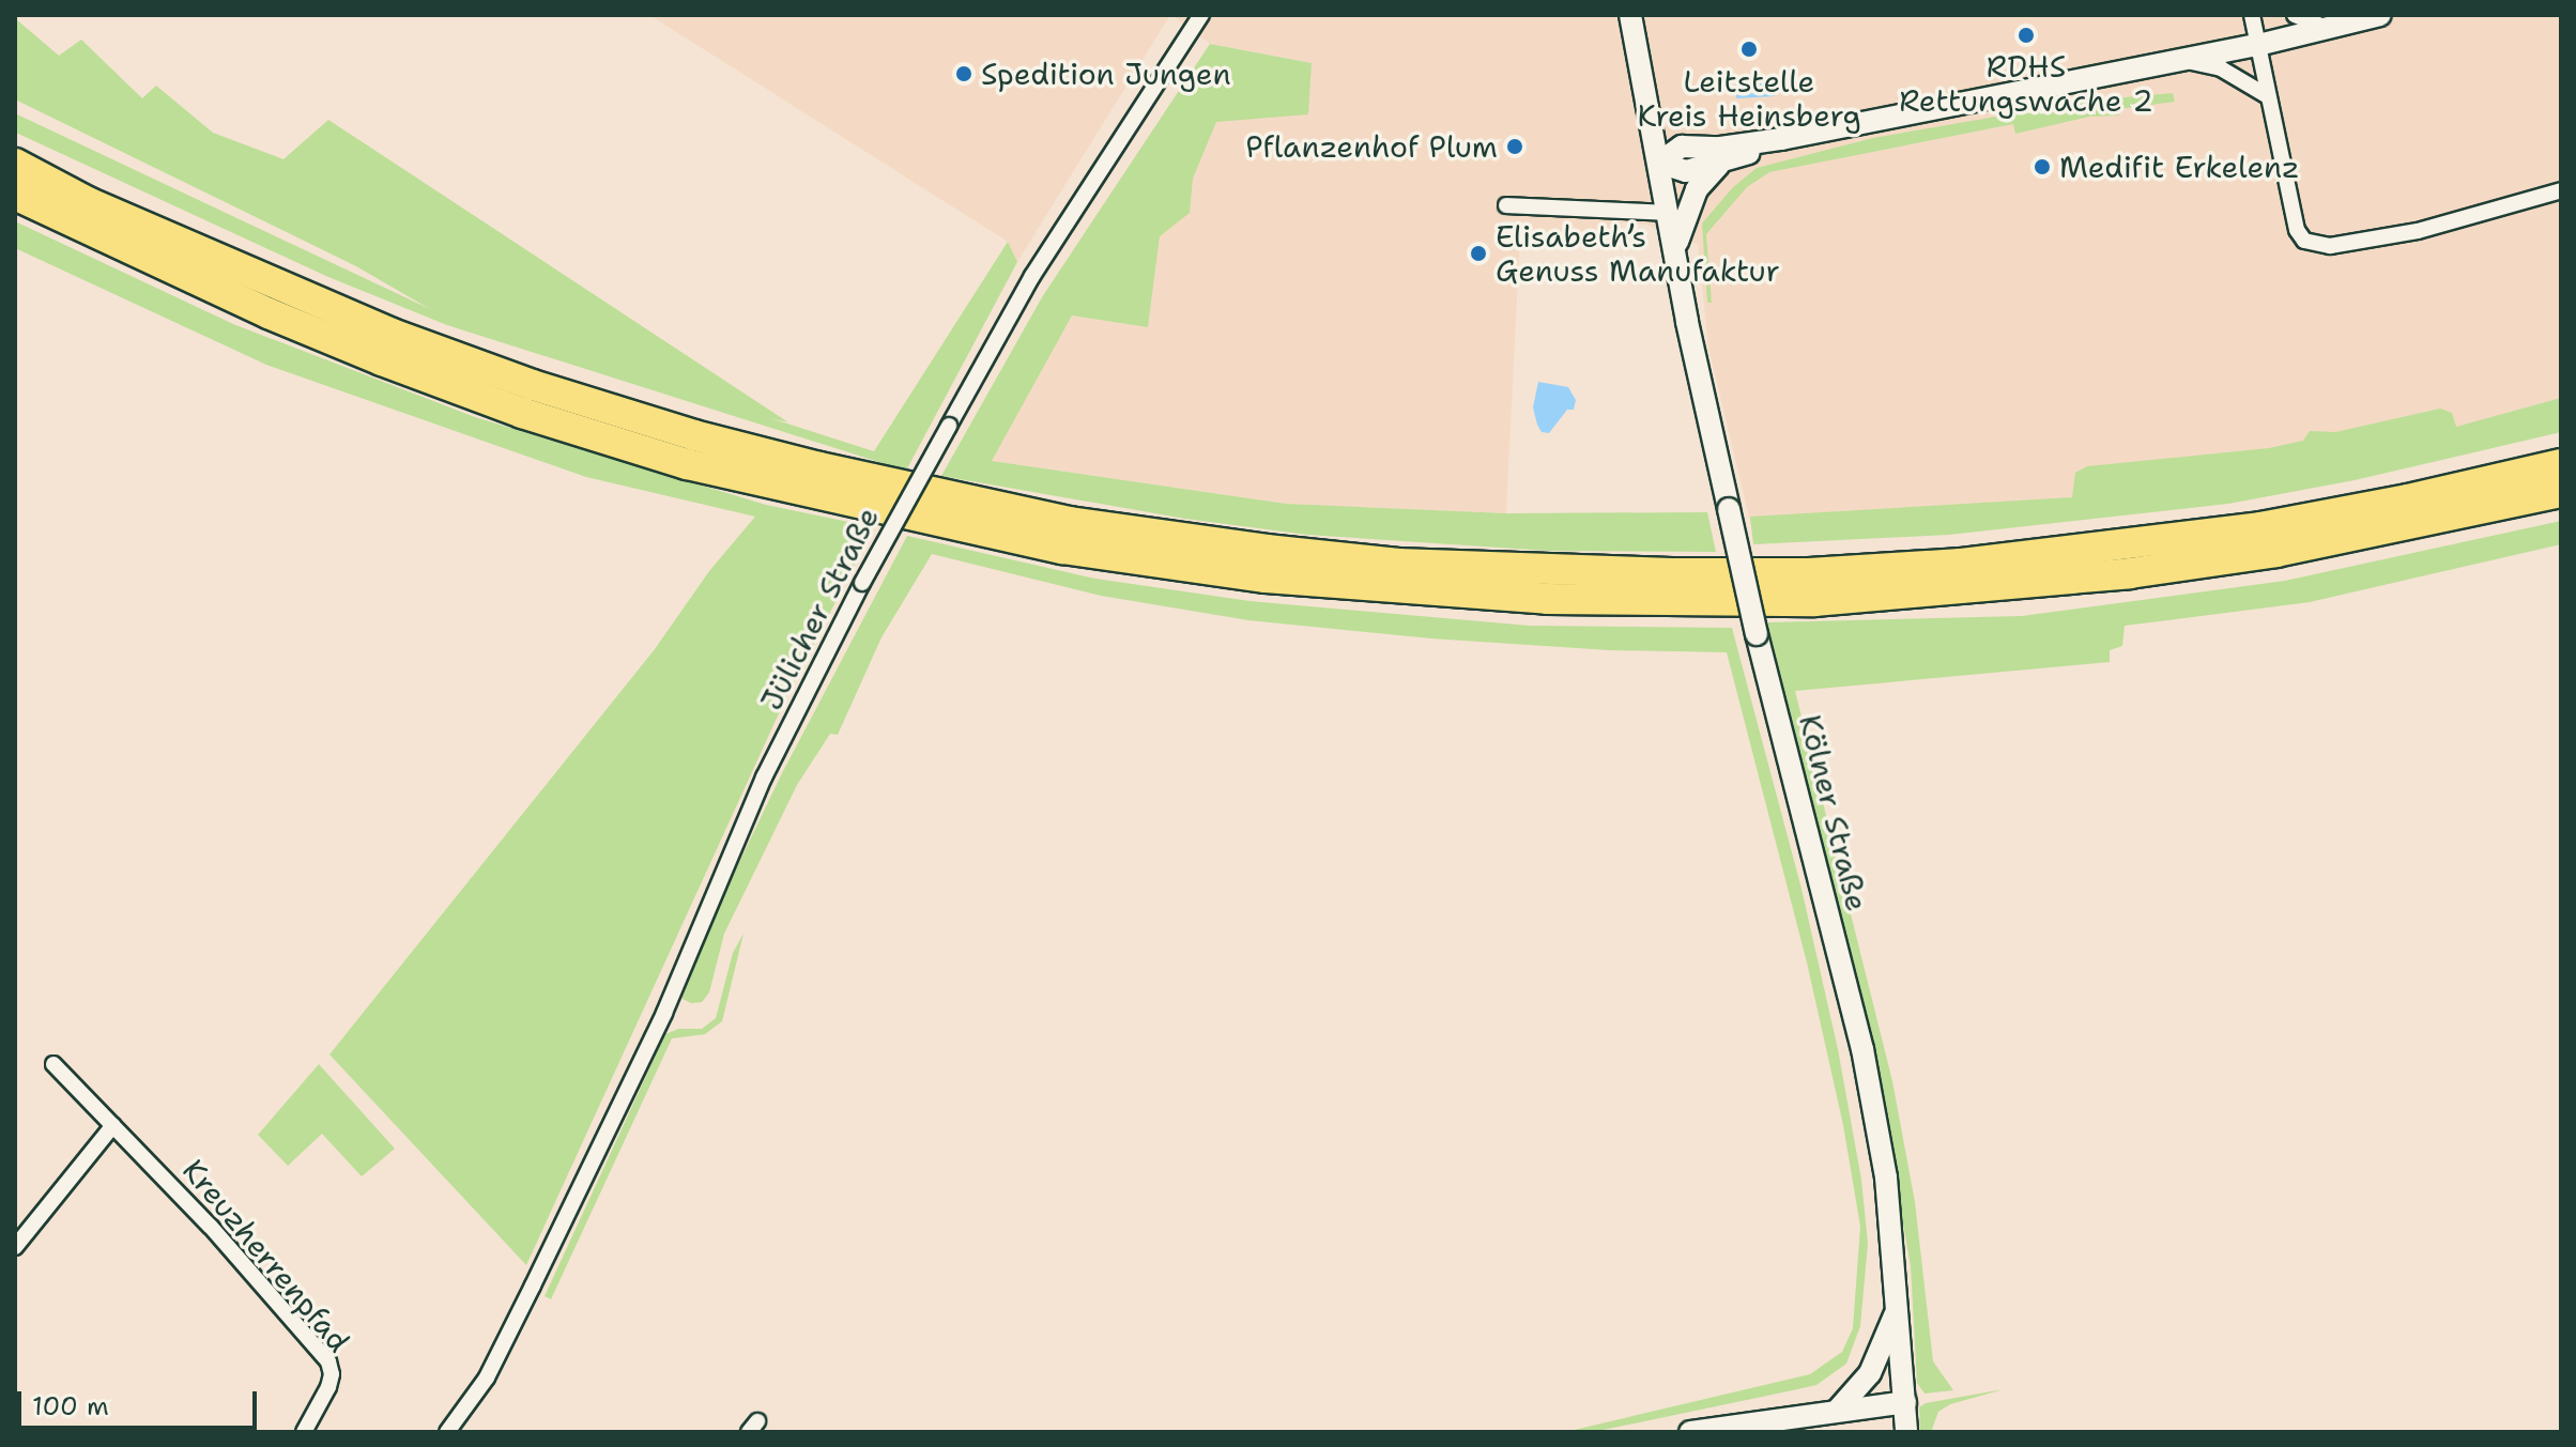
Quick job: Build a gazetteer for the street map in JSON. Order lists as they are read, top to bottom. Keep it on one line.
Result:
{"streets":{"main road":["Kölner Straße"],"street":["Jülicher Straße","Kreuzherrenpfad"]},"places":["RDHS Rettungswache 2","Leitstelle Kreis Heinsberg","Spedition Jungen","Pflanzenhof Plum","Medifit Erkelenz","Elisabeth’s Genuss Manufaktur"],"scale_bar":"100 m"}
